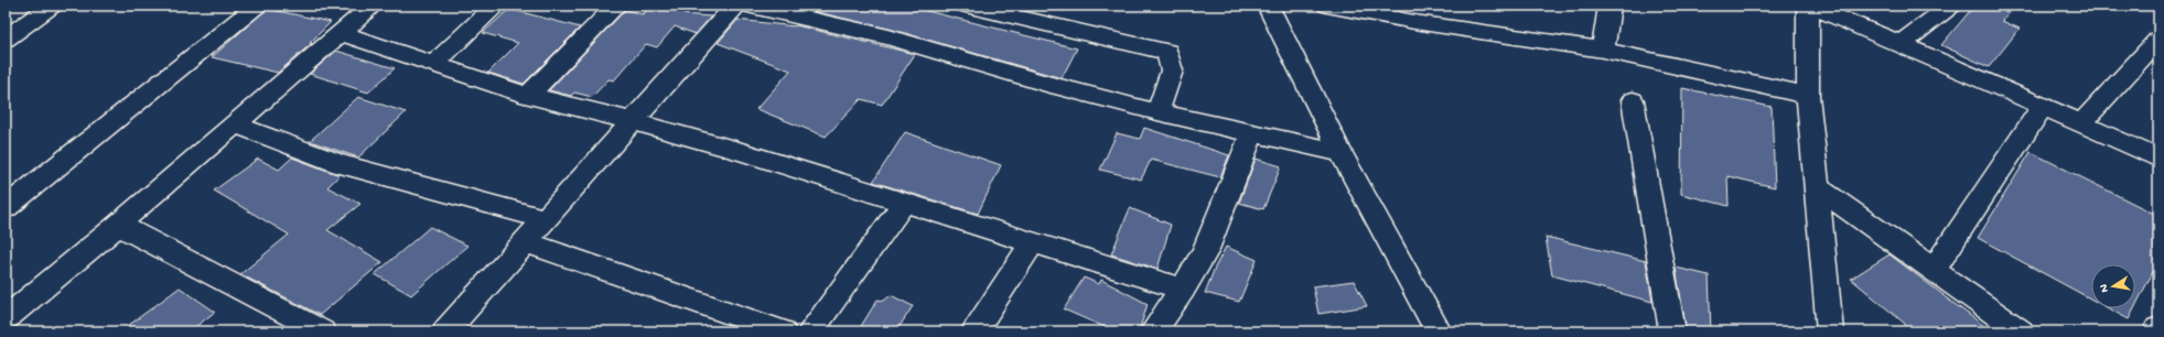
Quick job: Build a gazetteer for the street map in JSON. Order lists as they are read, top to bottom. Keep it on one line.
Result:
{"north":"left"}
